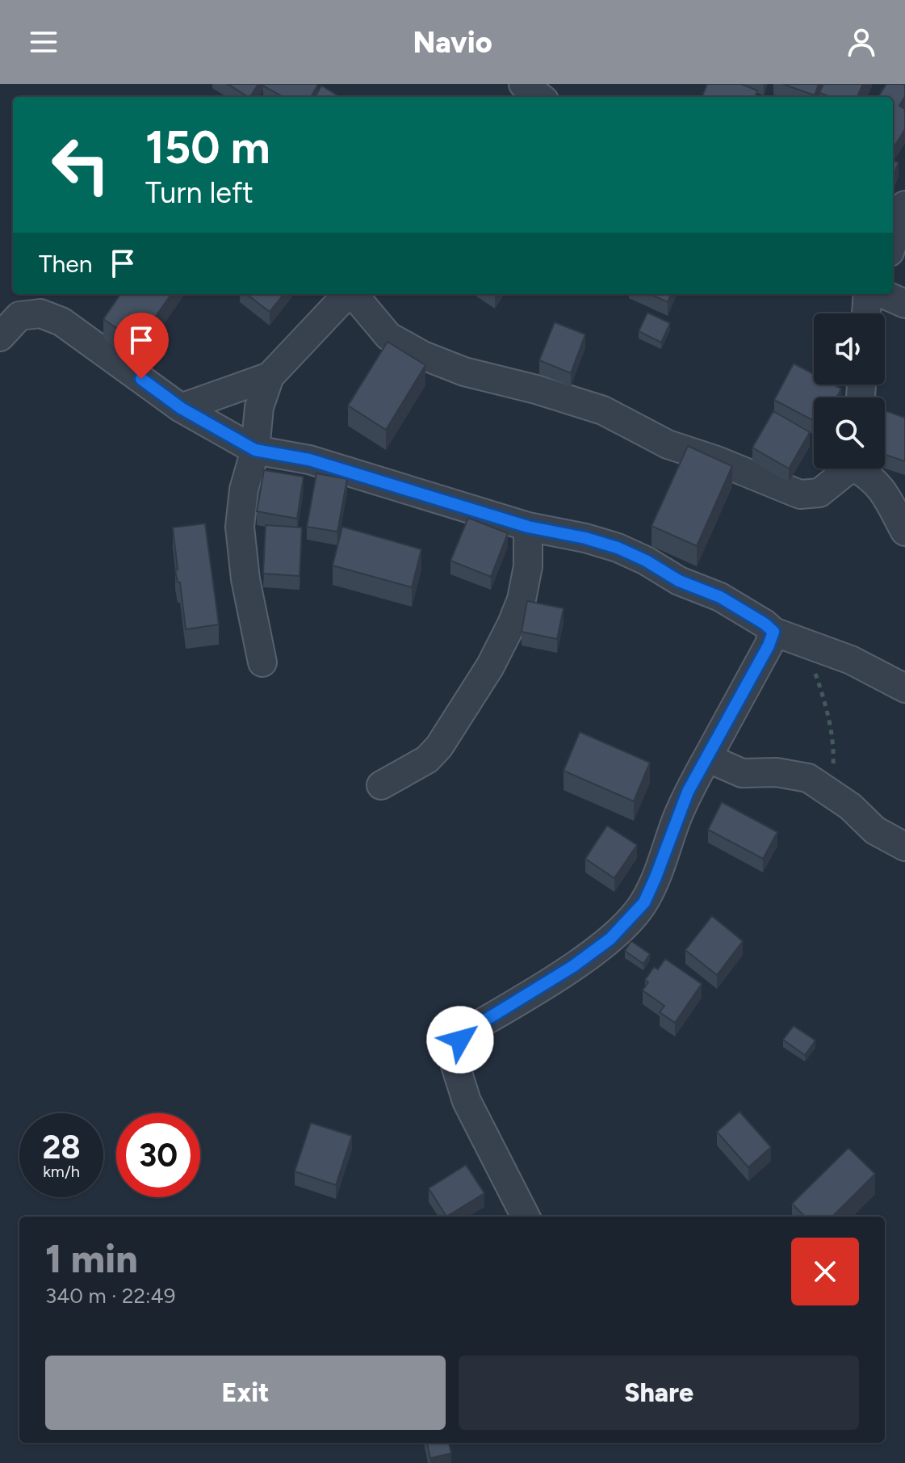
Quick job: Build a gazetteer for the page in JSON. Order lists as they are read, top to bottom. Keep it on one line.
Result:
{"page":{"header":"Navio","turn":["150 m","Turn left"],"then":"Then","speed":"28 km/h","limit":"30","heading":["1 min","340 m · 22:49"],"buttons":["Exit","Share"]}}
